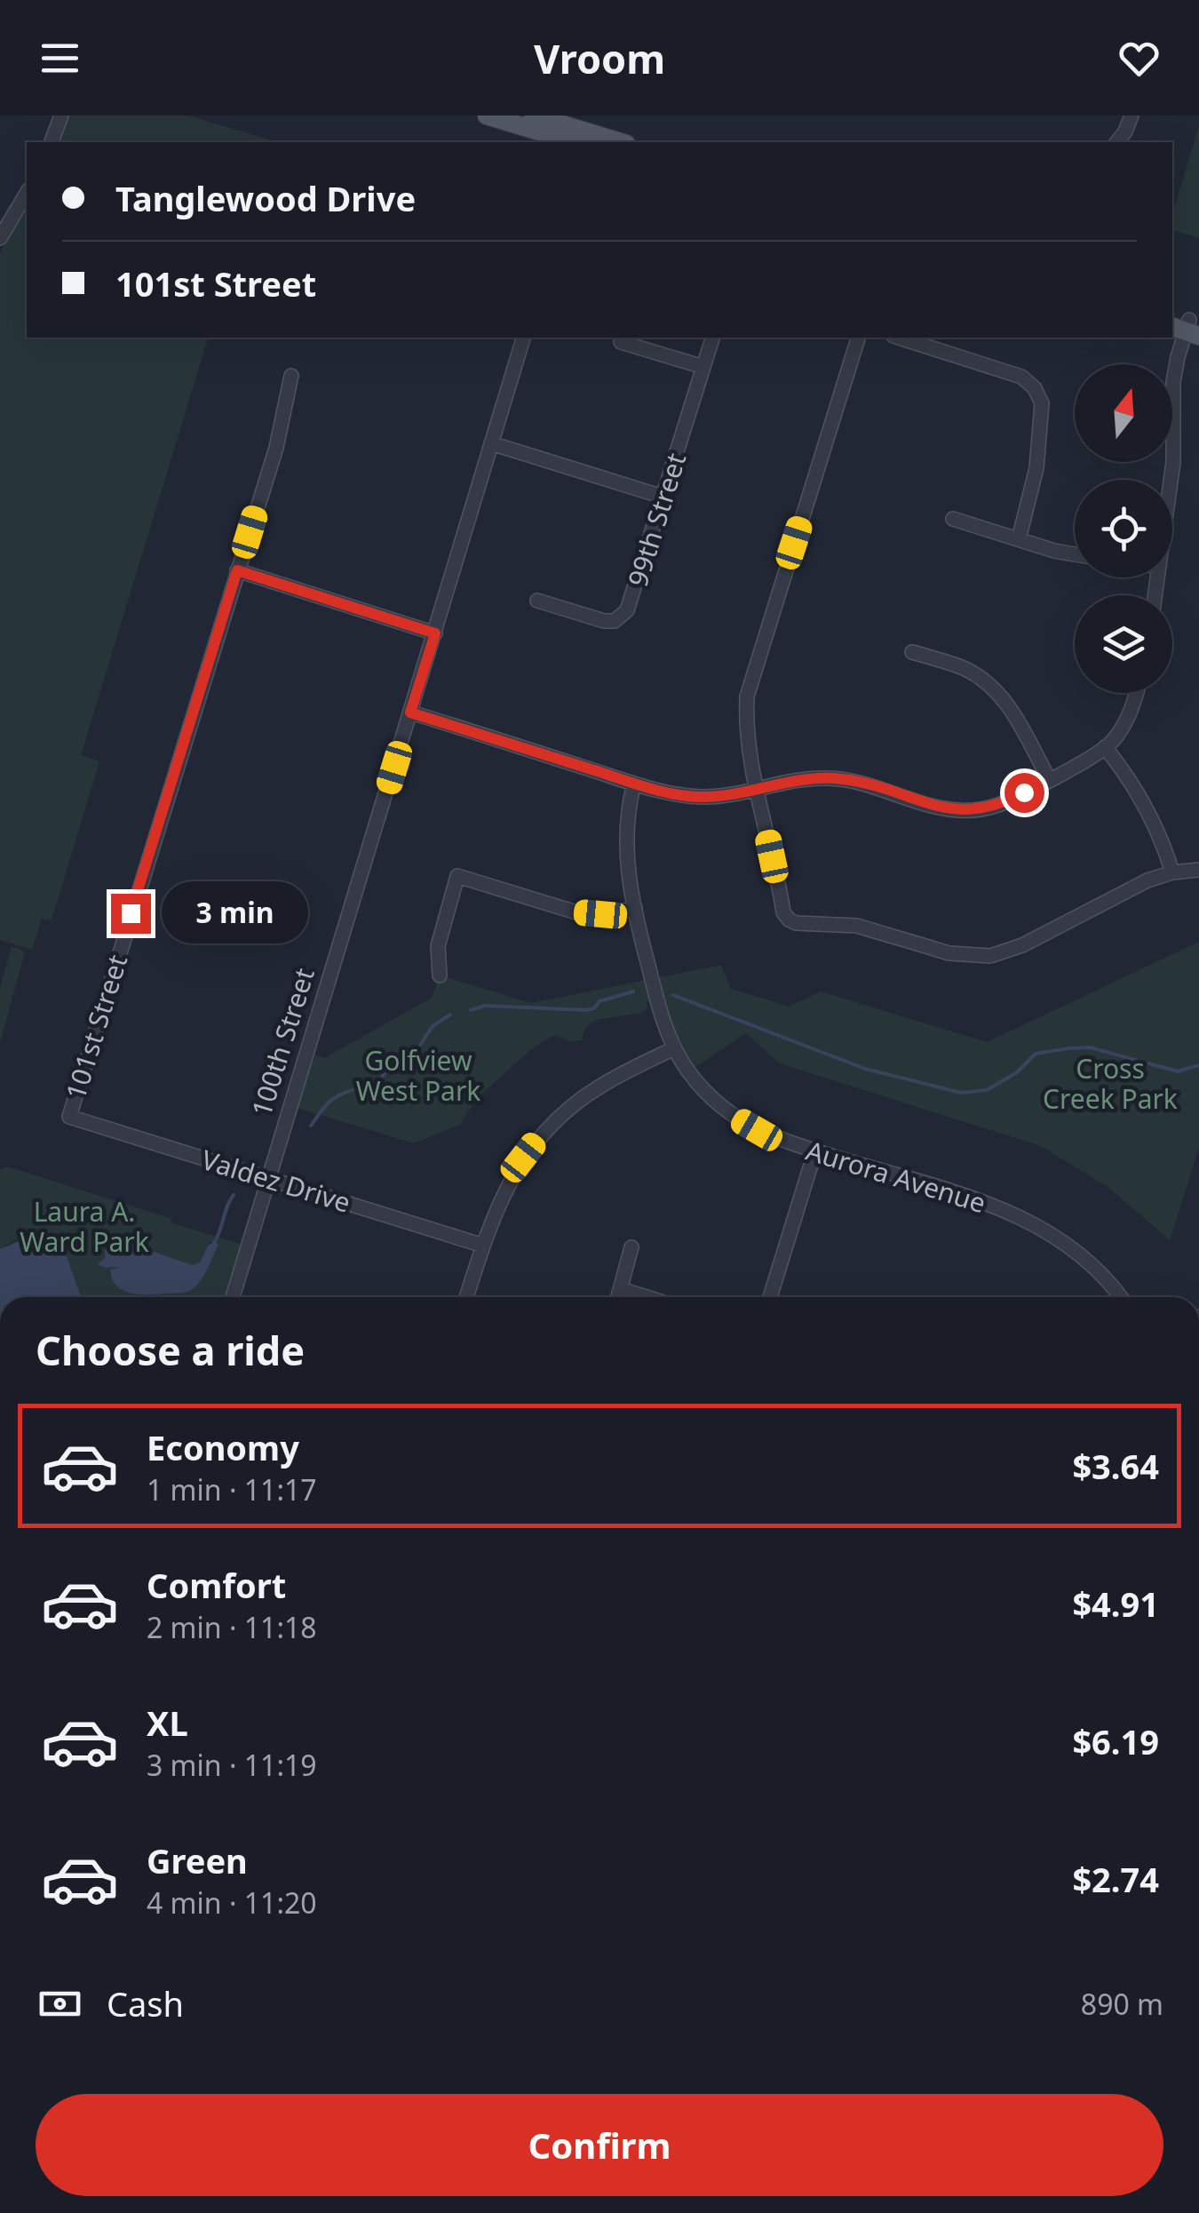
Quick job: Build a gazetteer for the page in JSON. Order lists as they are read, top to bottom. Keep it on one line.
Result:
{"streets":{"street":["99th Street","101st Street","100th Street","Aurora Avenue","Valdez Drive"]},"crossings":[["101st Street","Valdez Drive"],["100th Street","Valdez Drive"]],"parks":["Golfview West Park","Cross Creek Park","Laura A. Ward Park"],"north":"top","page":{"header":"Vroom","banner":["Tanglewood Drive","101st Street"],"bubble":"3 min","heading":"Choose a ride","list":[{"name":"Economy","note":"1 min · 11:17","value":"$3.64"},{"name":"Comfort","note":"2 min · 11:18","value":"$4.91"},{"name":"XL","note":"3 min · 11:19","value":"$6.19"},{"name":"Green","note":"4 min · 11:20","value":"$2.74"}],"pay":["Cash","890 m"],"buttons":"Confirm"}}
